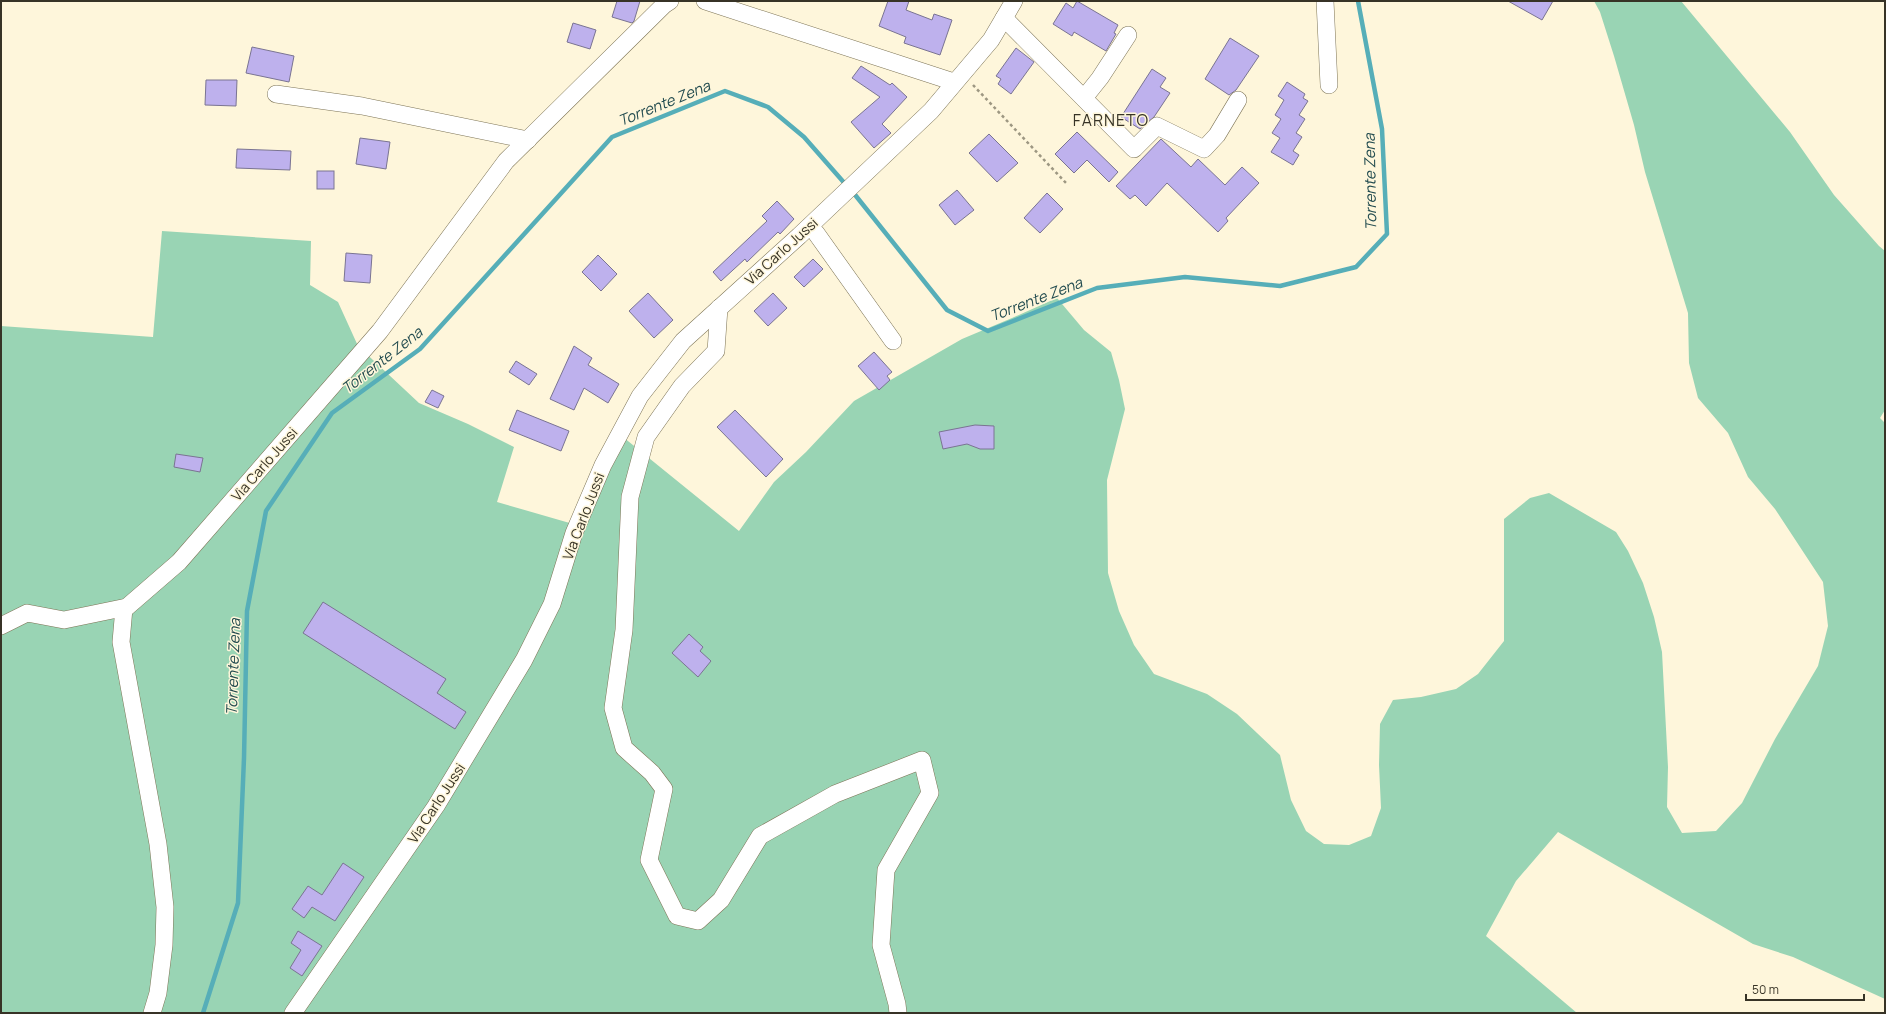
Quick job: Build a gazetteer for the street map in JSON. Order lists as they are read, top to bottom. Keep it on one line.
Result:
{"streets":{"street":["Via Carlo Jussi"]},"districts":["FARNETO"],"water":["Torrente Zena"],"scale_bar":"50 m"}
